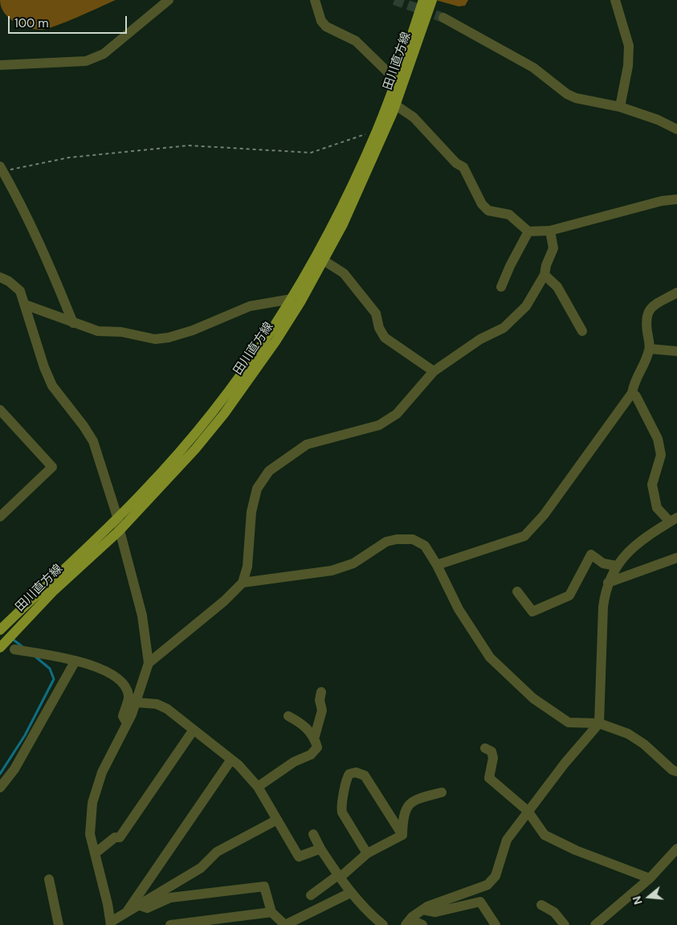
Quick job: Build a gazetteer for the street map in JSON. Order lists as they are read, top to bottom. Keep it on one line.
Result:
{"streets":{"main road":["田川直方線"]},"scale_bar":"100 m","north":"left"}
